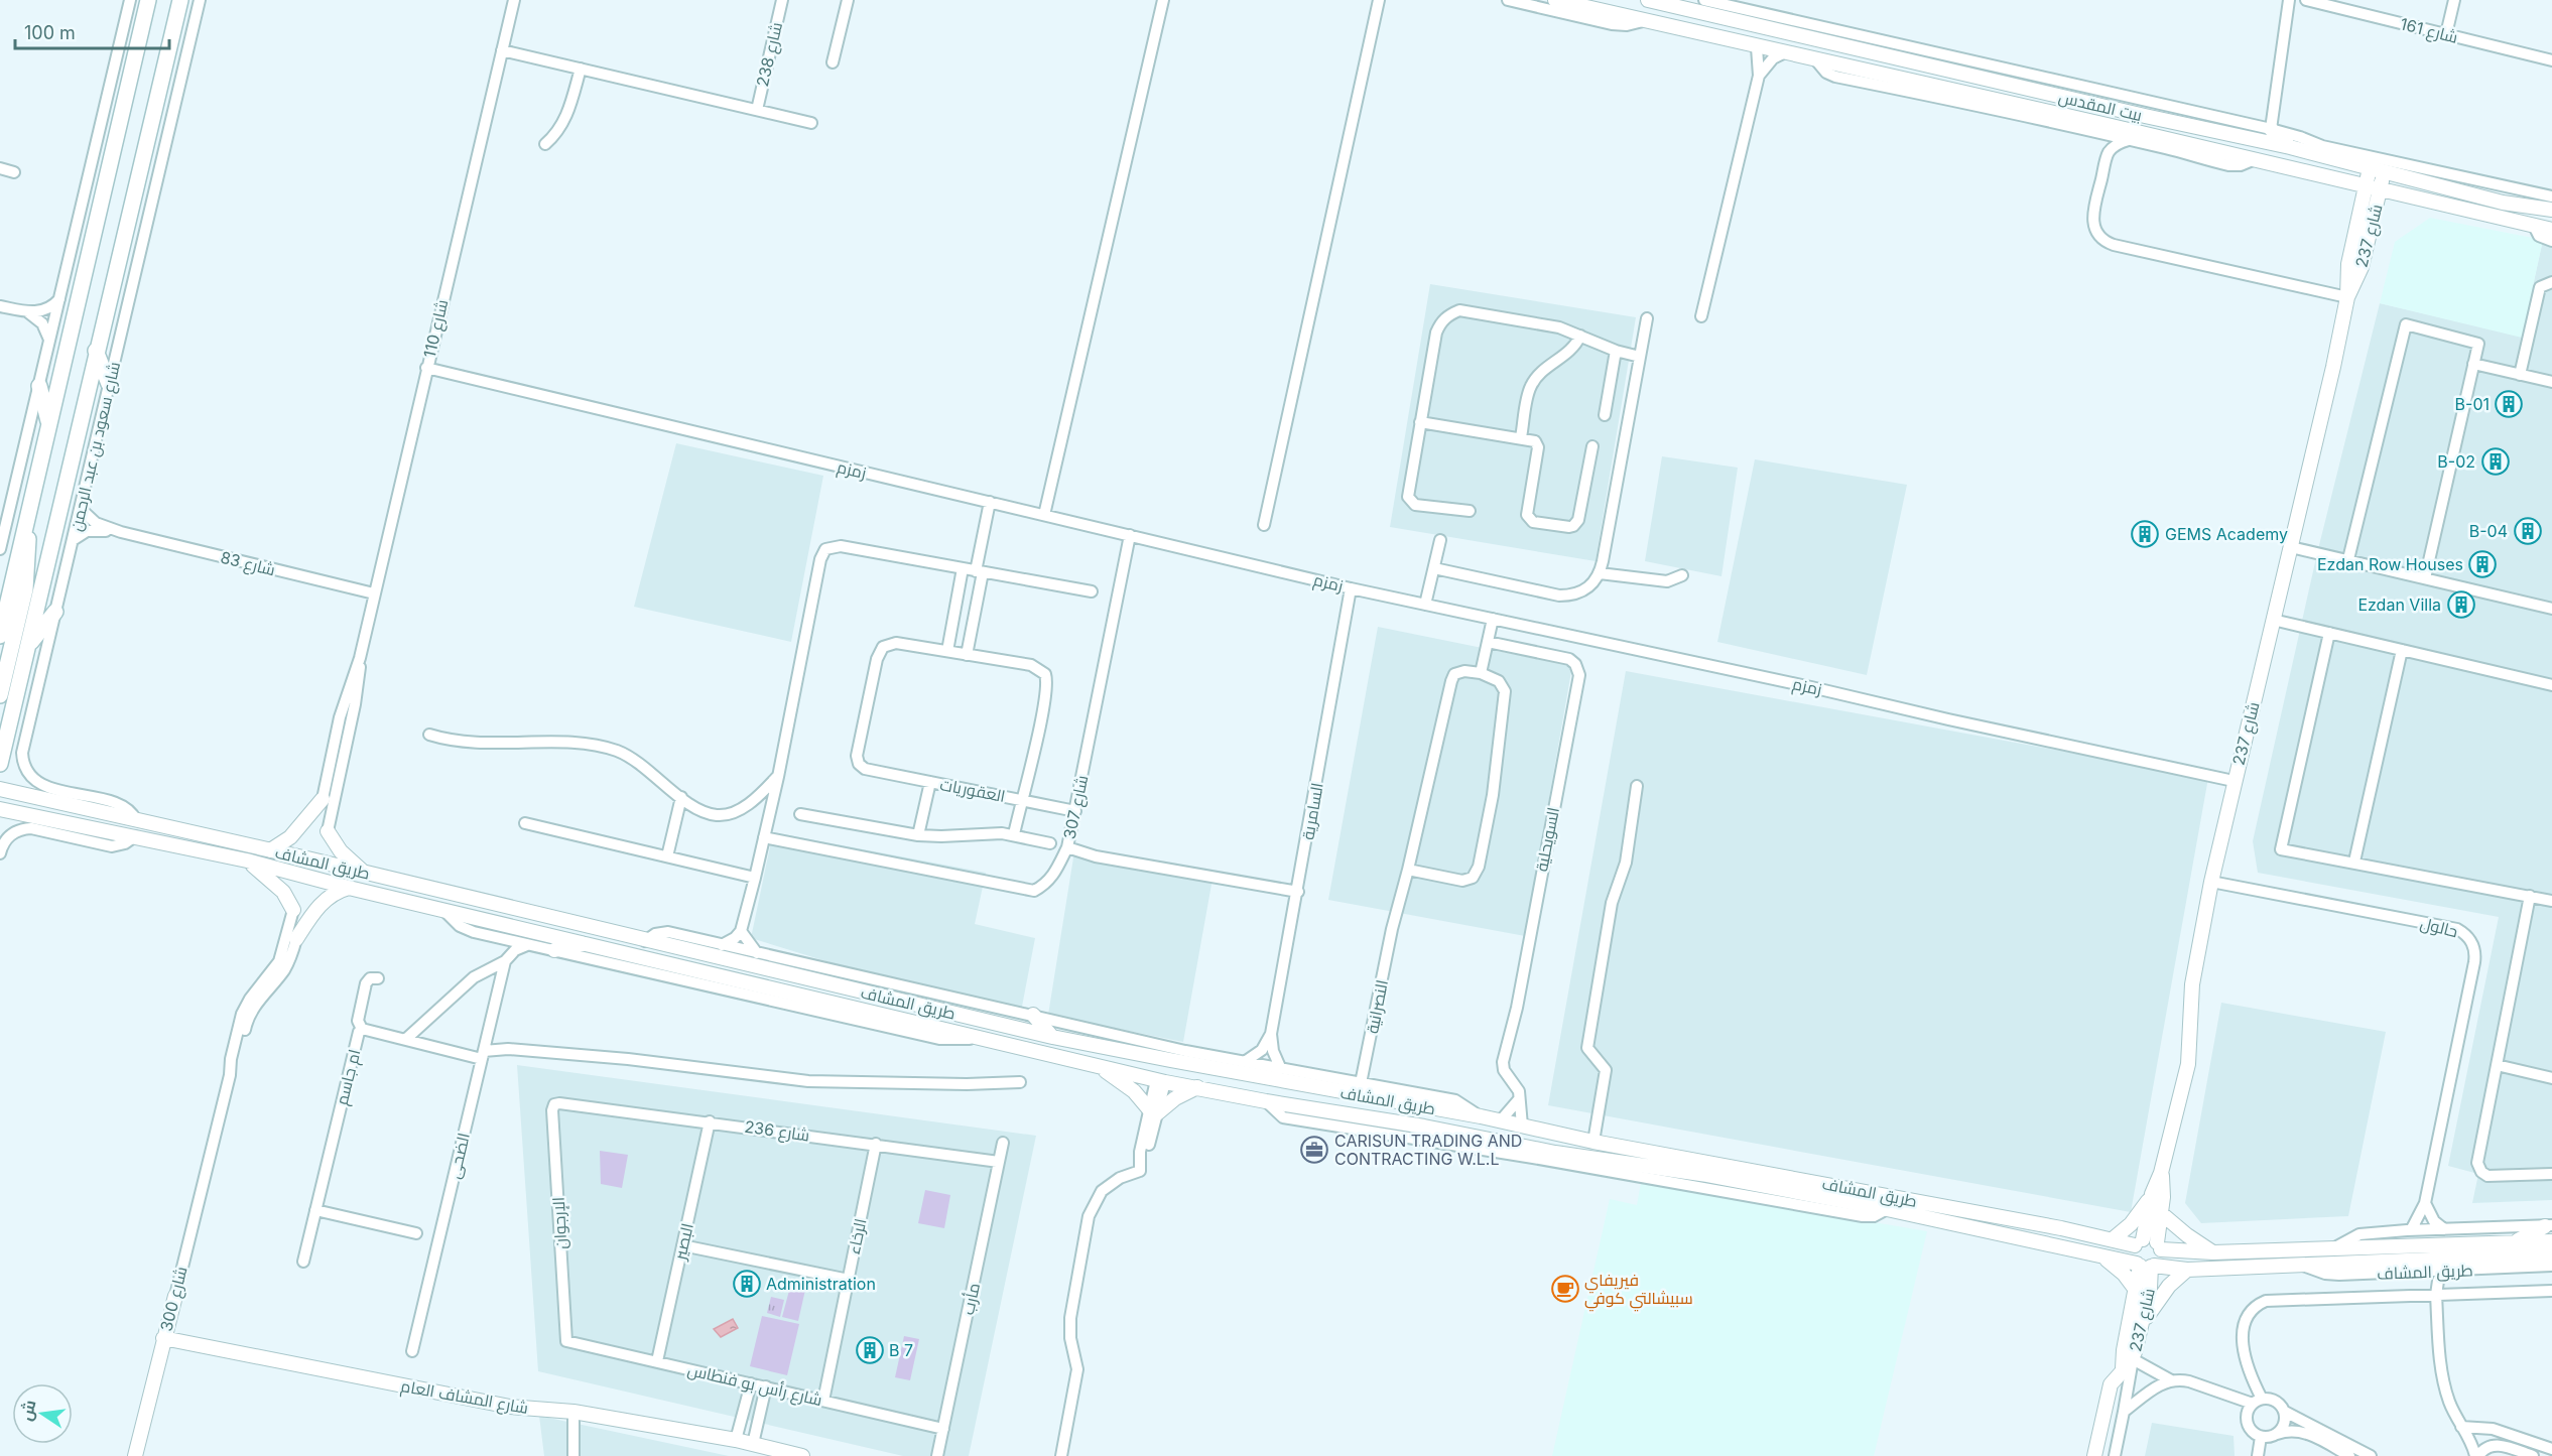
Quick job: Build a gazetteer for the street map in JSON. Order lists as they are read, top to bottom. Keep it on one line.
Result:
{"streets":{"main road":["شارع سعود بن عبد الرحمن"],"street":["شارع 161","شارع 238","بيت المقدس","شارع 237","شارع 110","زمزم","شارع 83","العقوريات","شارع 307","السامرية","السويحلية","طريق المشاف","حالول","النصرانية","ام جاسم","شارع 236","الضحى","الإرجوان","الرخاء","البصير","شارع 300","مأرب","شارع رأس بو فنطاس","شارع المشاف العام"]},"crossings":[["بيت المقدس","شارع 237"],["شارع 237","زمزم"],["شارع 237","طريق المشاف"],["شارع 237","حالول"],["شارع 110","زمزم"],["شارع 110","شارع 83"],["شارع سعود بن عبد الرحمن","شارع 83"],["شارع سعود بن عبد الرحمن","طريق المشاف"],["زمزم","شارع 307"],["زمزم","السامرية"],["العقوريات","شارع 307"],["شارع 307","السامرية"],["السامرية","طريق المشاف"],["السويحلية","طريق المشاف"],["طريق المشاف","حالول"],["طريق المشاف","النصرانية"],["ام جاسم","الضحى"],["شارع 236","الإرجوان"],["شارع 236","الرخاء"],["شارع 236","البصير"],["شارع 236","مأرب"],["الإرجوان","شارع رأس بو فنطاس"],["الرخاء","شارع رأس بو فنطاس"],["البصير","شارع رأس بو فنطاس"],["شارع 300","شارع المشاف العام"],["مأرب","شارع رأس بو فنطاس"]],"places":{"building":["B-01","B-02","B-04","GEMS Academy","Ezdan Row Houses","Ezdan Villa","Administration","B 7"],"office":["CARISUN TRADING AND CONTRACTING W.L.L"],"cafe":["فيريفاي سبيشالتي كوفي"]},"scale_bar":"100 m","north":"left"}
